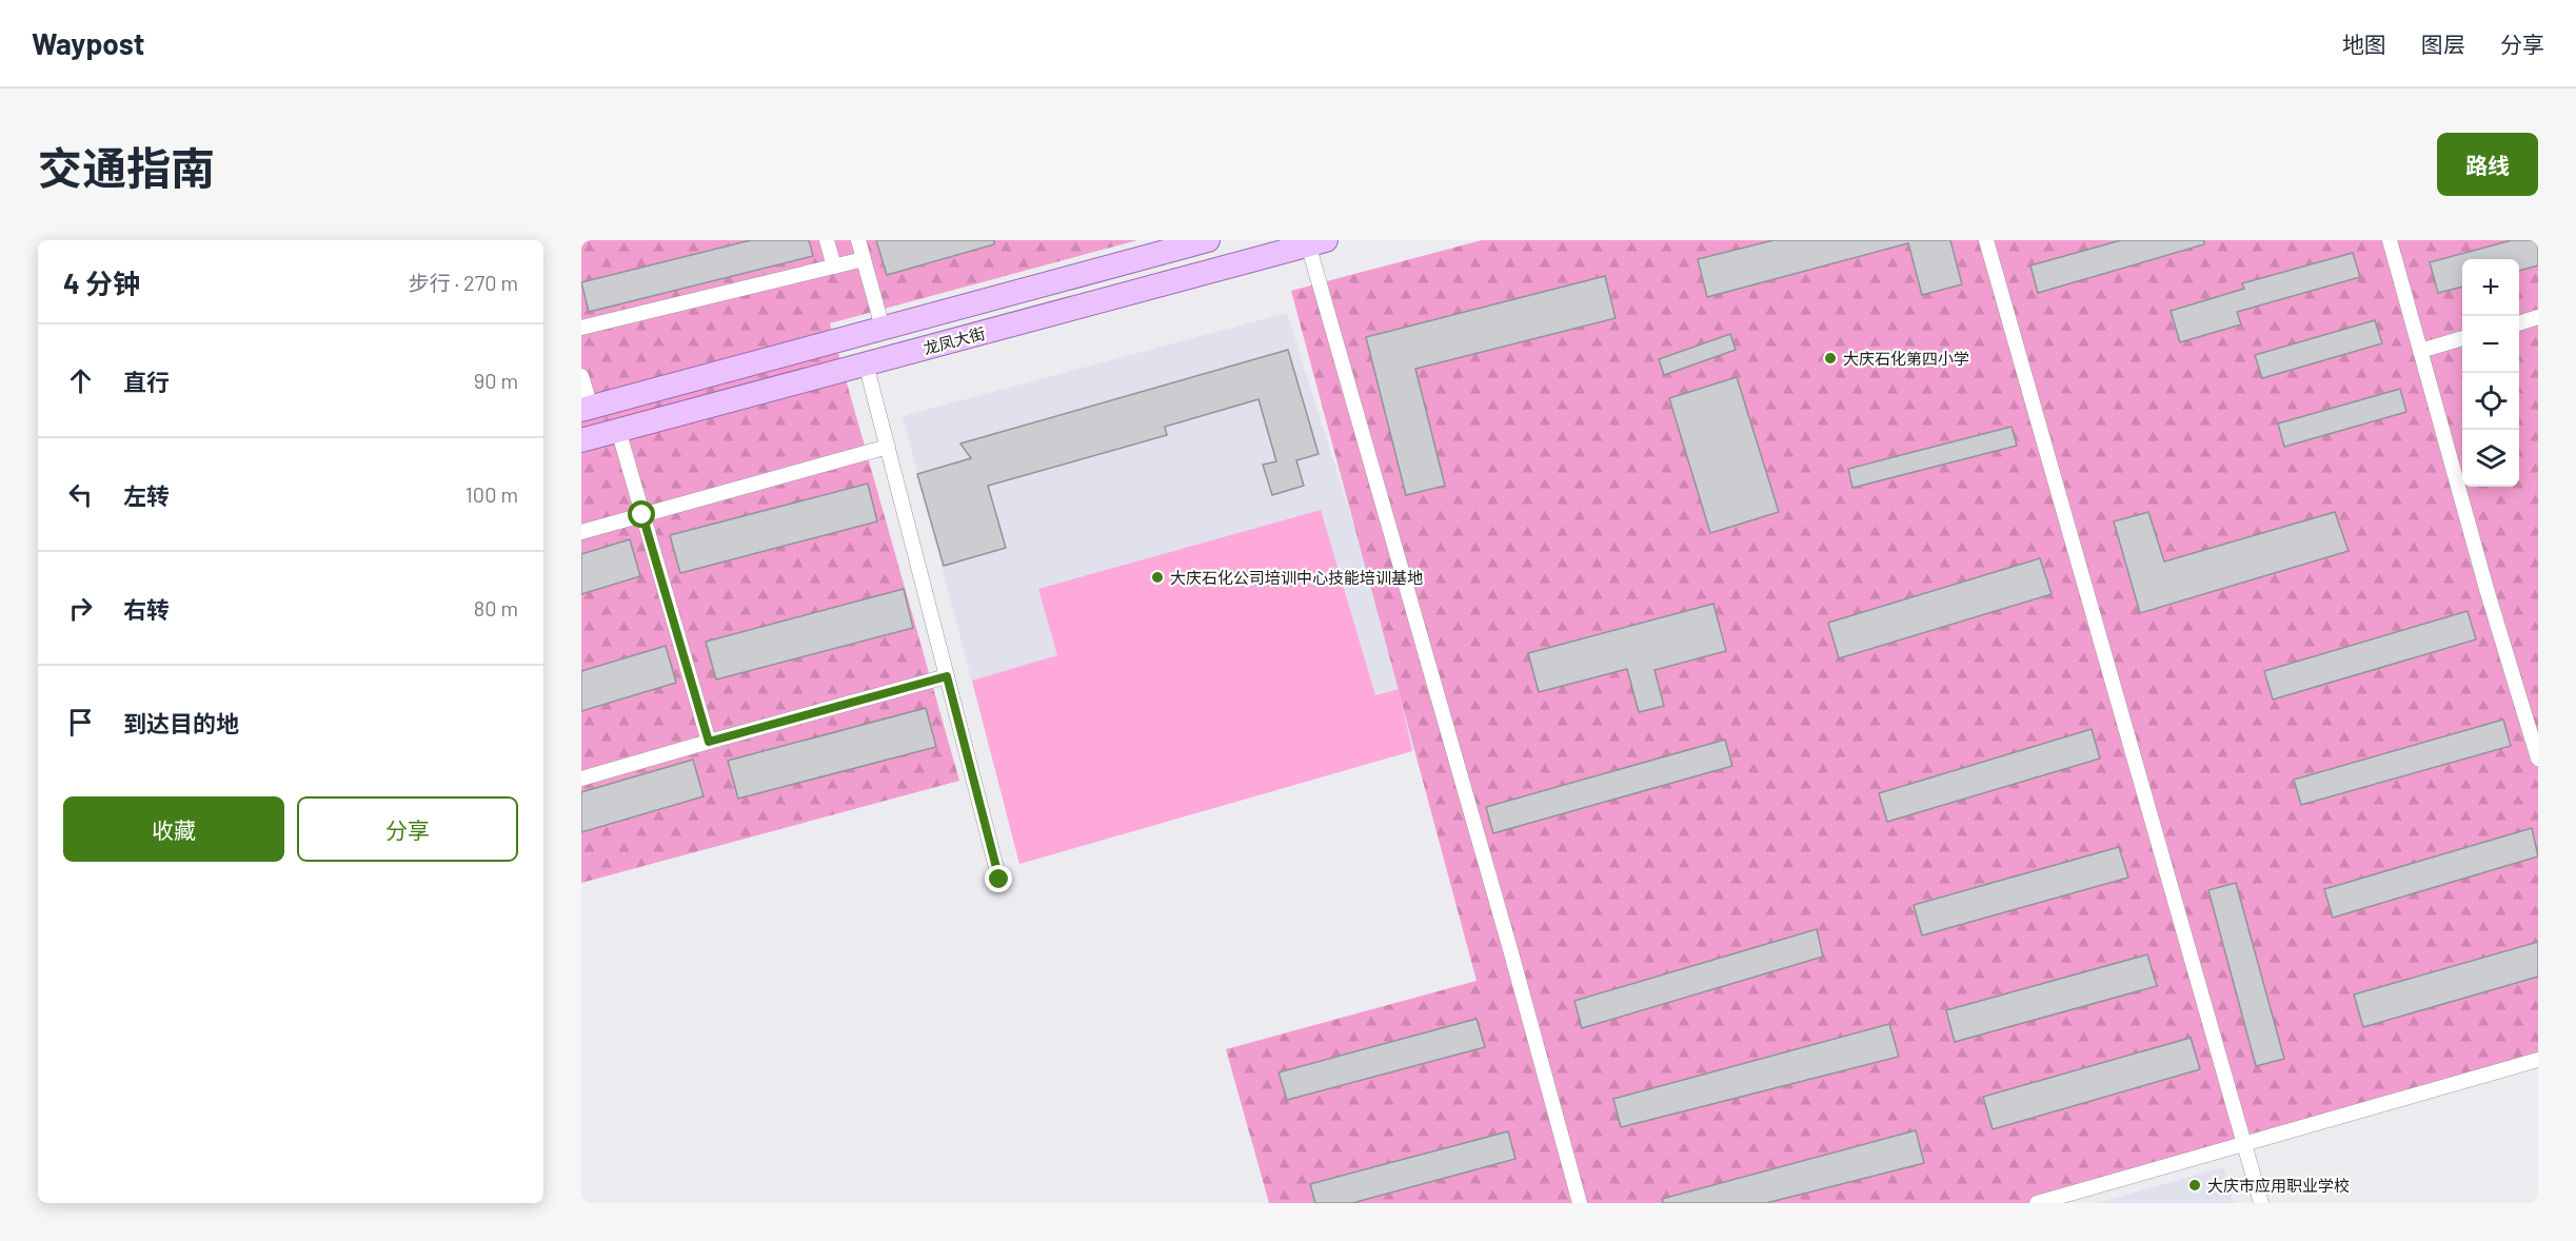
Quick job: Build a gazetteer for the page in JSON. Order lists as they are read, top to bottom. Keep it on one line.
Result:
{"streets":{"main road":["龙凤大街"]},"places":["大庆石化第四小学","大庆石化公司培训中心技能培训基地","大庆市应用职业学校"],"page":{"header":"Waypost","nav":["地图","图层","分享"],"title":"交通指南","buttons":["路线",["收藏","分享"]],"heading":["4 分钟","步行 · 270 m"],"map_buttons":["+","−"],"list":[["直行","90 m"],["左转","100 m"],["右转","80 m"],"到达目的地"]}}
